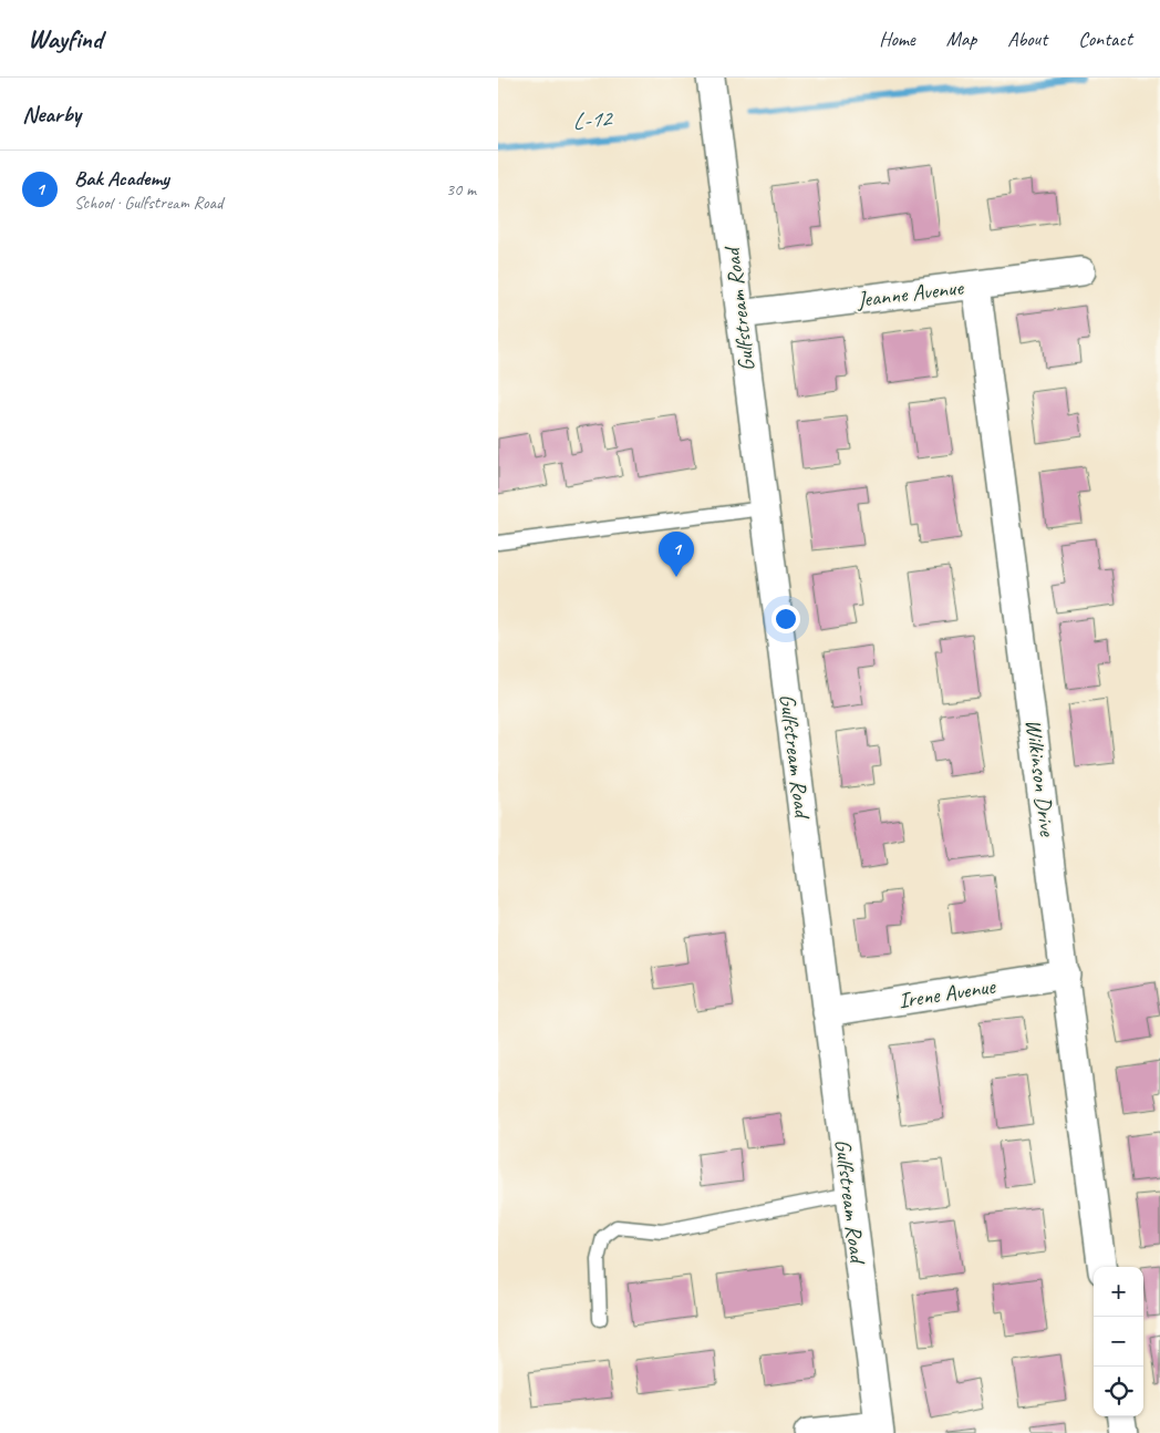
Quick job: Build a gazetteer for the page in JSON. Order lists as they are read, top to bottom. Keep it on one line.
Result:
{"streets":{"street":["Jeanne Avenue","Gulfstream Road","Wilkinson Drive","Irene Avenue"]},"crossings":[["Jeanne Avenue","Gulfstream Road"],["Jeanne Avenue","Wilkinson Drive"],["Gulfstream Road","Irene Avenue"],["Wilkinson Drive","Irene Avenue"]],"water":["L-12"],"page":{"header":"Wayfind","nav":["Home","Map","About","Contact"],"heading":"Nearby","list":[{"mark":"1","name":"Bak Academy","note":"School · Gulfstream Road","value":"30 m"}],"pins":"1","map_buttons":["+","−"]}}
